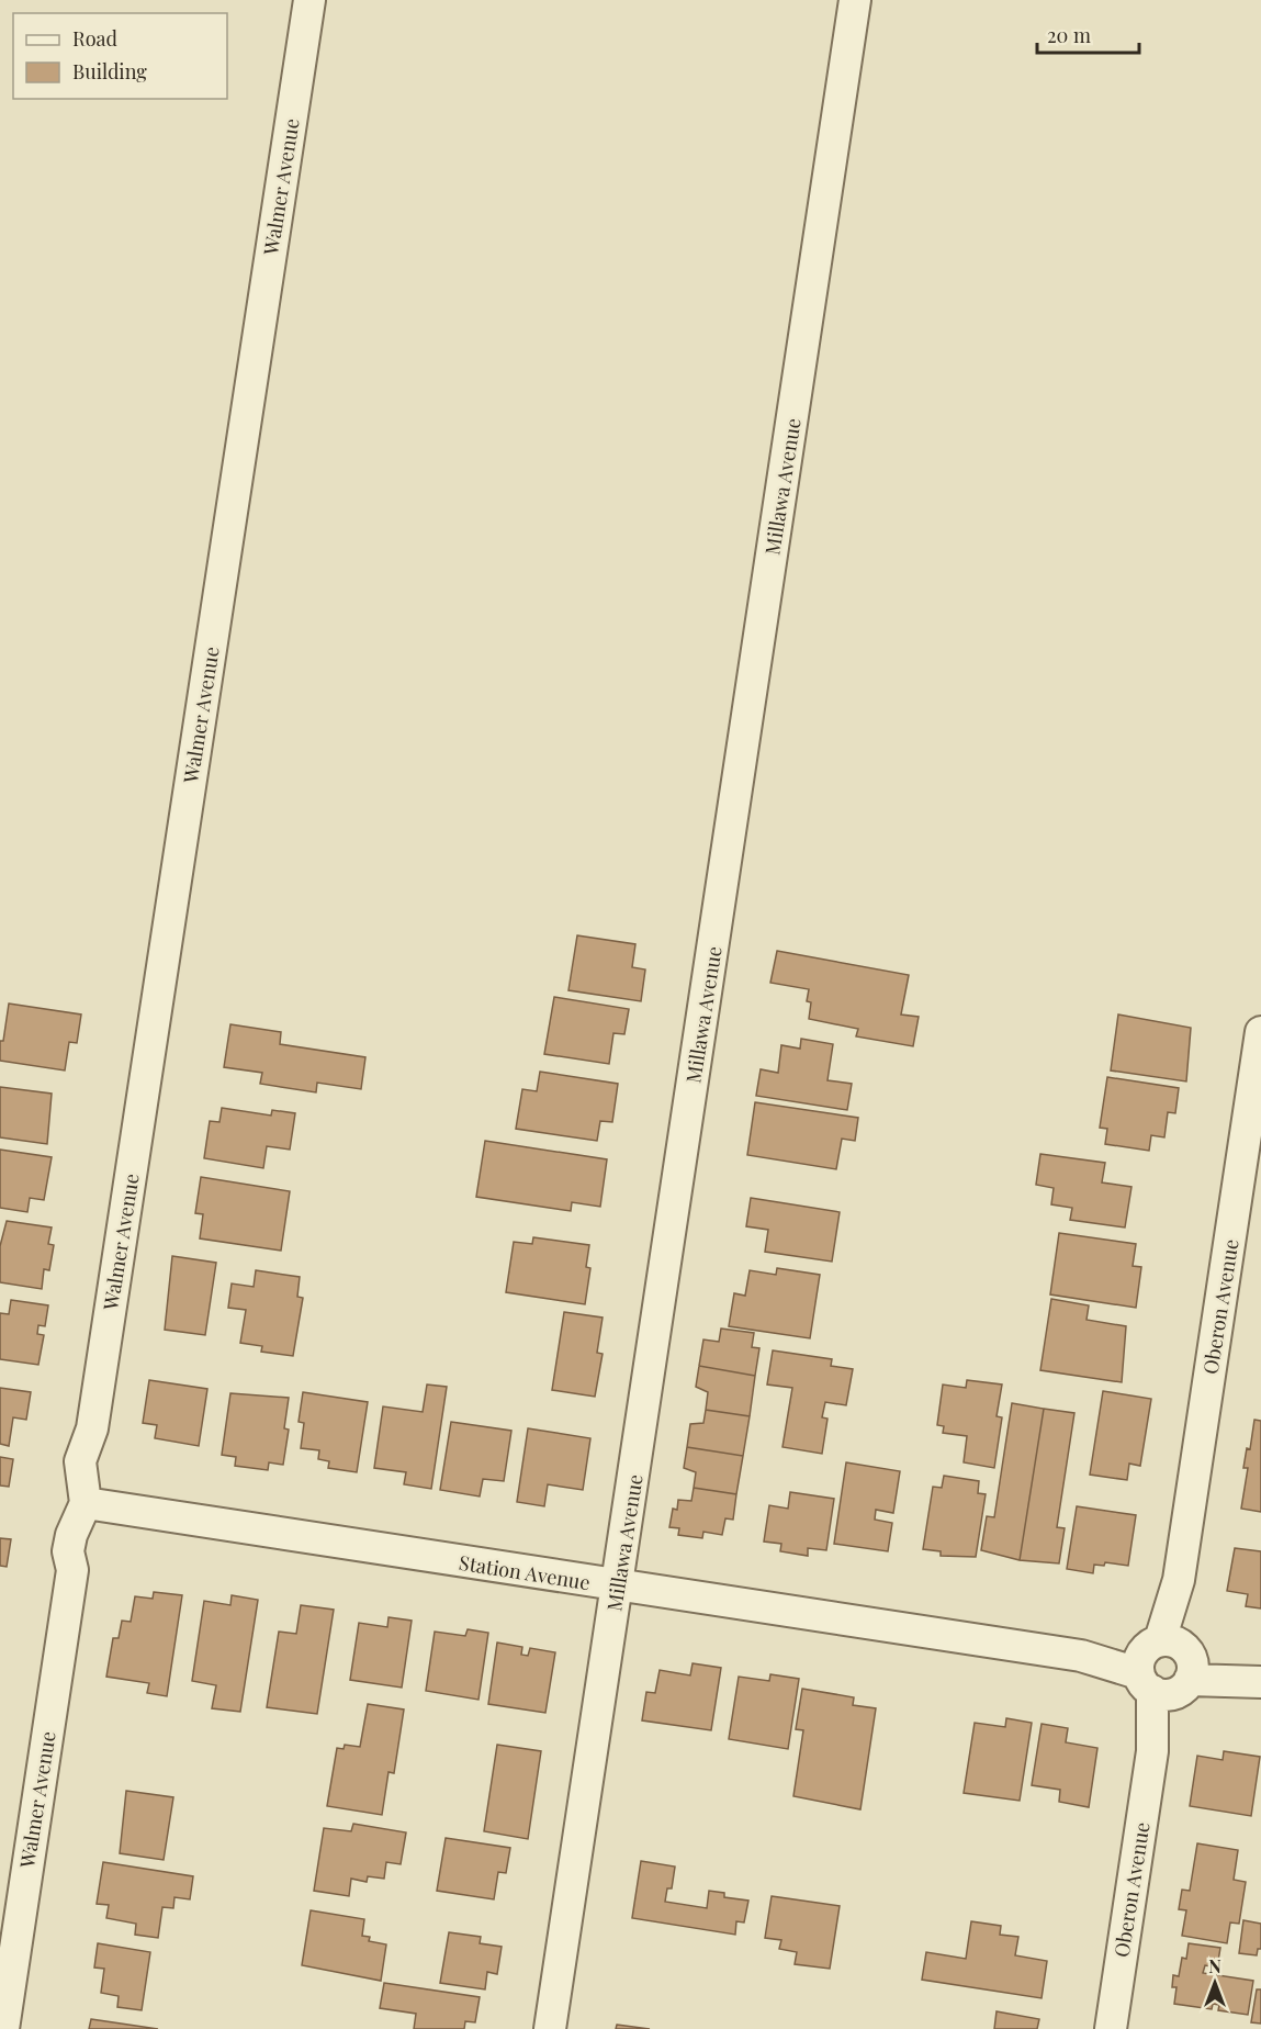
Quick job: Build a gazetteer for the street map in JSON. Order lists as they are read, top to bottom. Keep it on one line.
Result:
{"streets":{"street":["Walmer Avenue","Millawa Avenue","Oberon Avenue","Station Avenue"]},"crossings":[["Walmer Avenue","Station Avenue"],["Millawa Avenue","Station Avenue"],["Oberon Avenue","Station Avenue"]],"legend":["Road","Building"],"scale_bar":"20 m","north":"top"}
